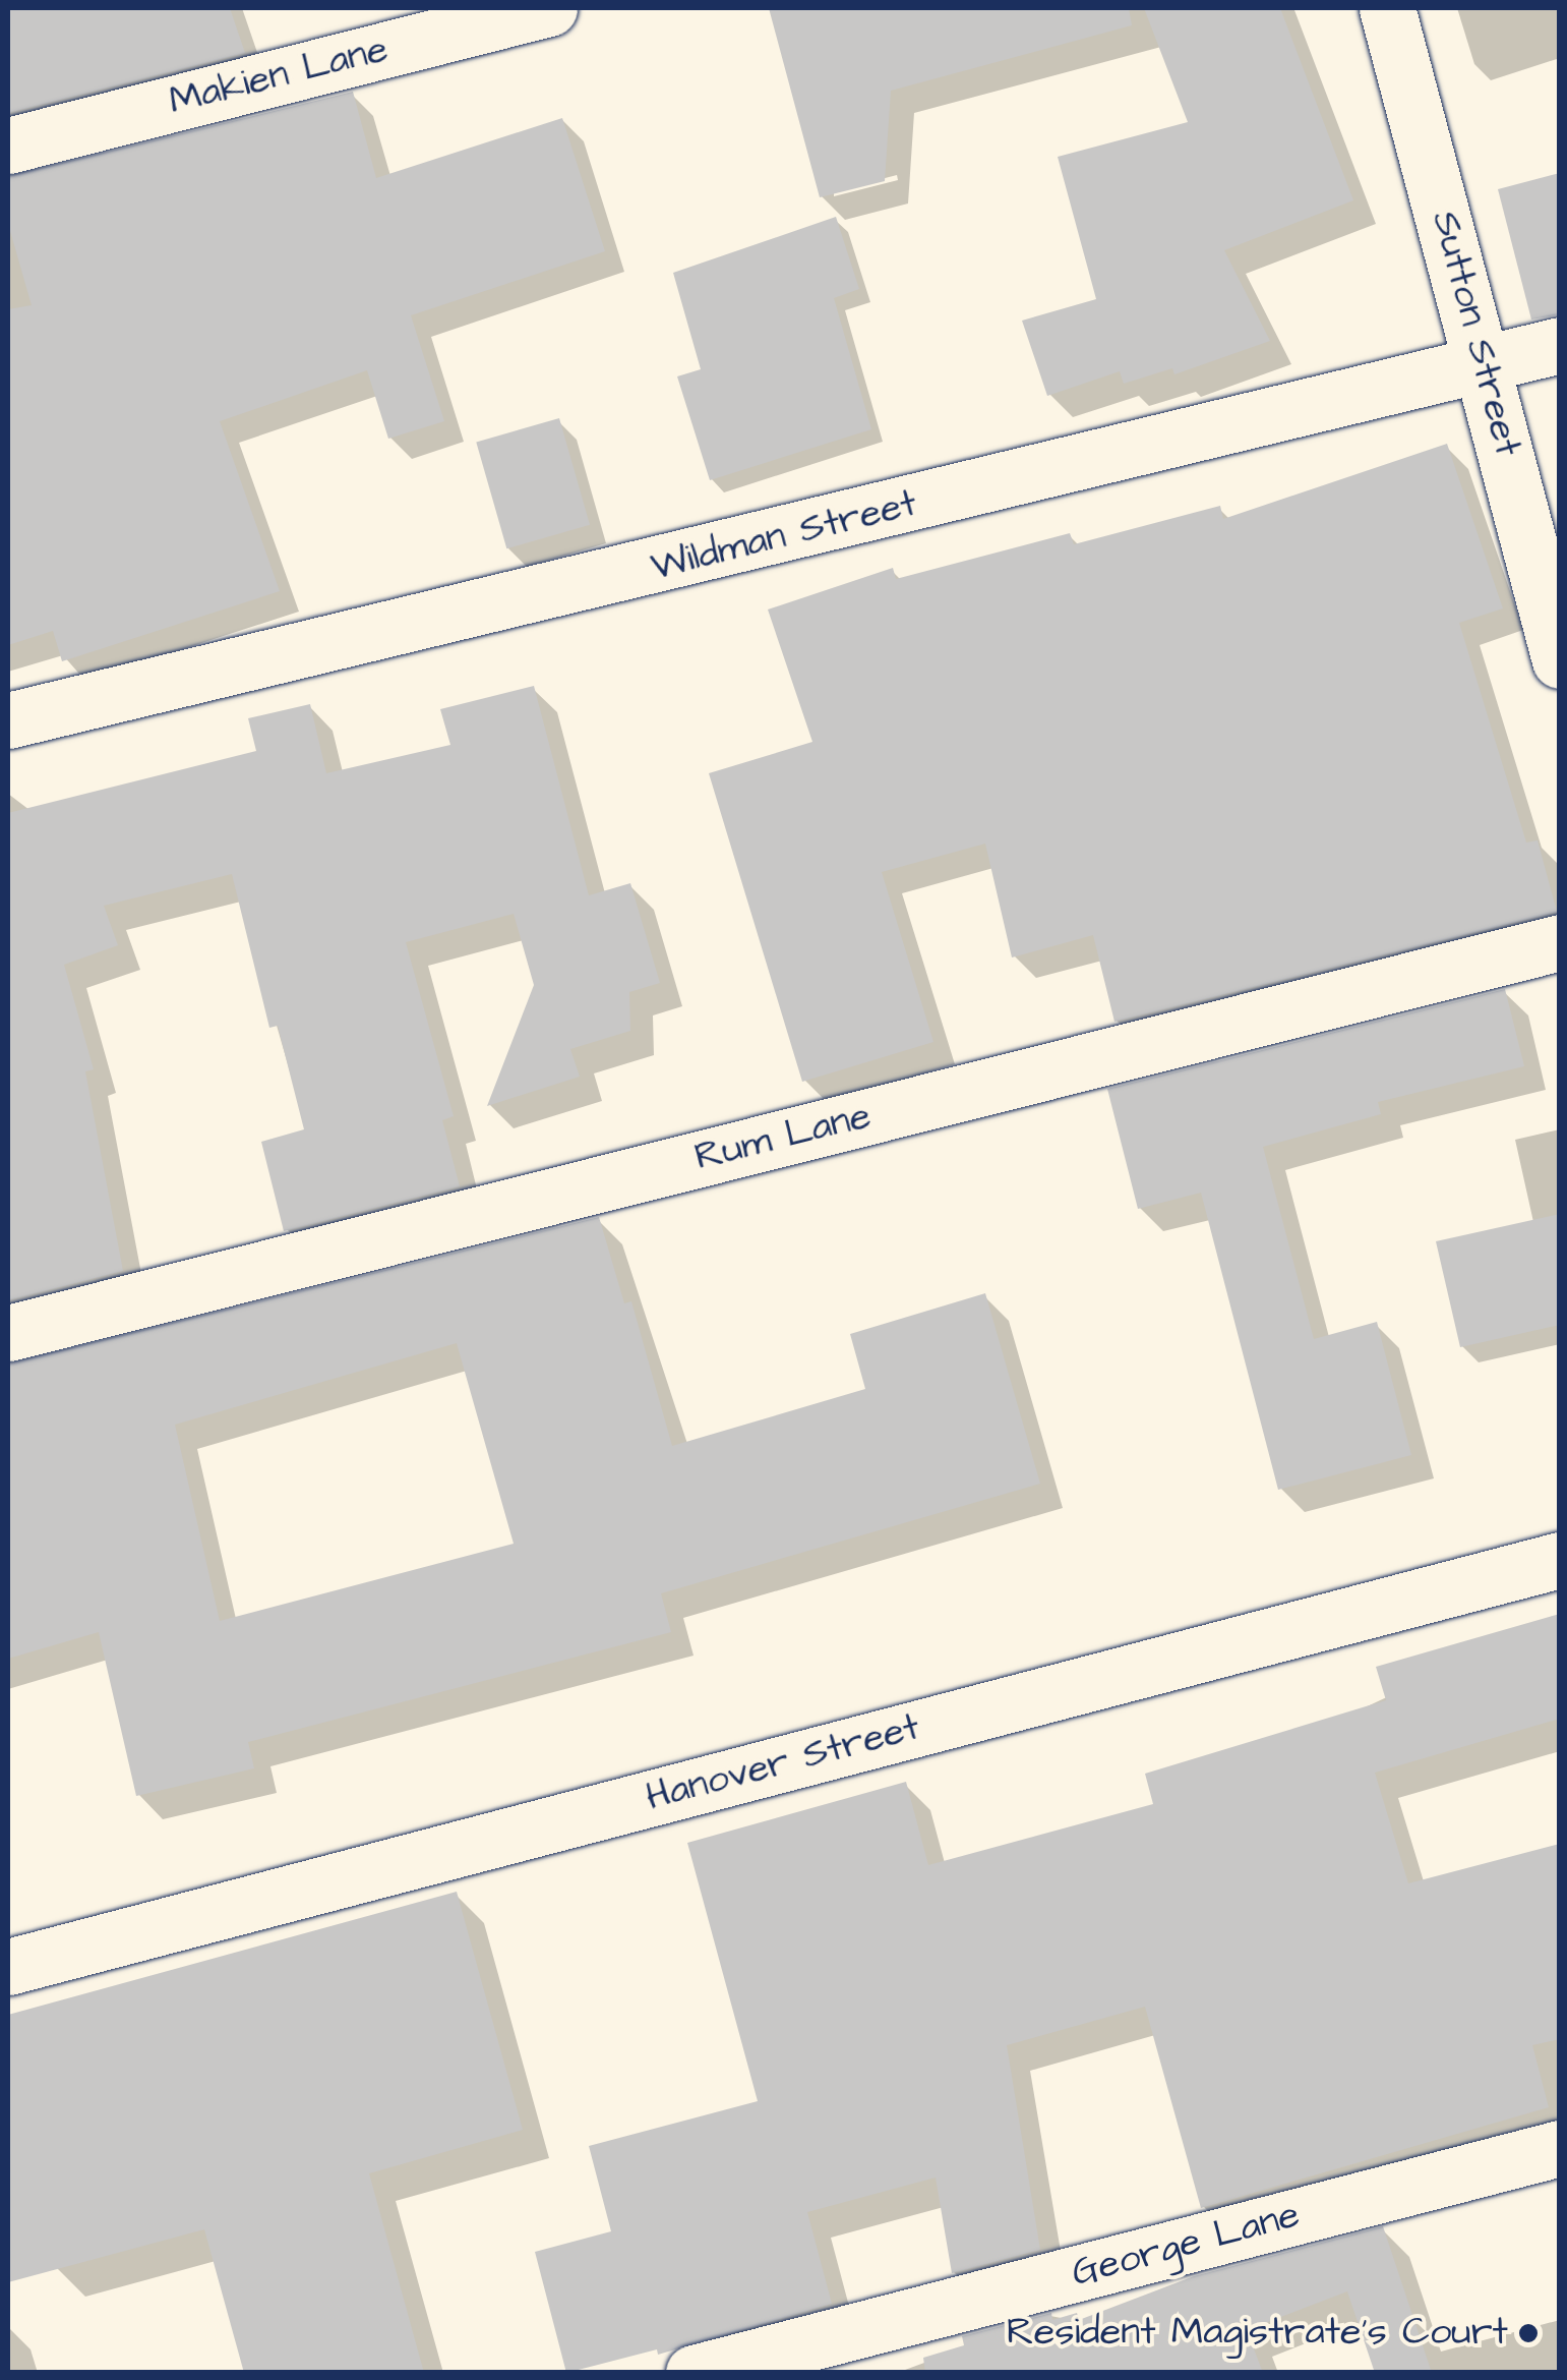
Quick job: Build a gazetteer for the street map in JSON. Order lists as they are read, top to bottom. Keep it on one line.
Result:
{"streets":{"street":["Makien Lane","Sutton Street","Wildman Street","Rum Lane","Hanover Street","George Lane"]},"crossings":[["Sutton Street","Wildman Street"]],"places":["Resident Magistrate's Court"]}
